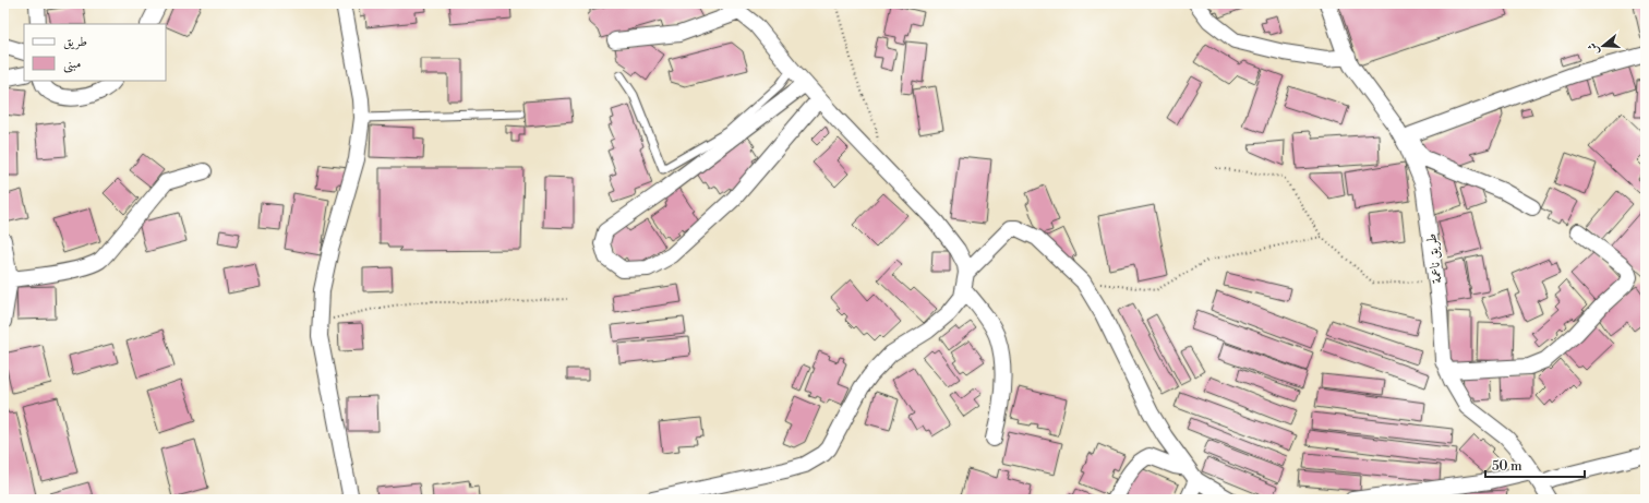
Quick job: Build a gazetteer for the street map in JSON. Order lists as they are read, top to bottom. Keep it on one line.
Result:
{"streets":{"street":["طريق ناعمة"]},"legend":["طريق","مبنى"],"scale_bar":"50 m","north":"left"}
